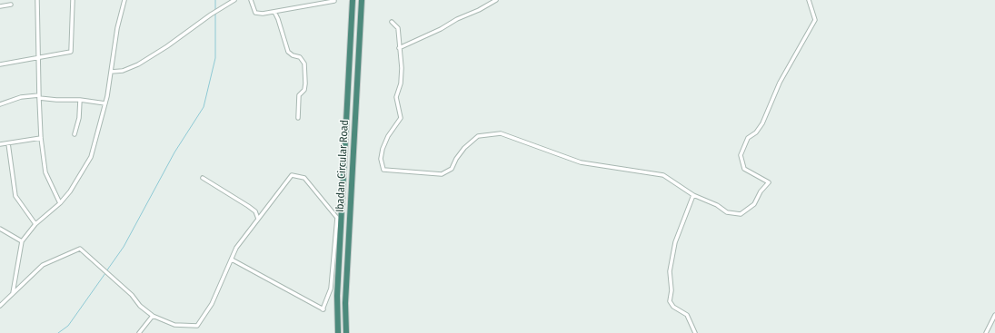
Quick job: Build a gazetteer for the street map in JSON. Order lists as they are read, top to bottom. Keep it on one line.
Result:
{"streets":{"highway":["Ibadan Circular Road"]}}
